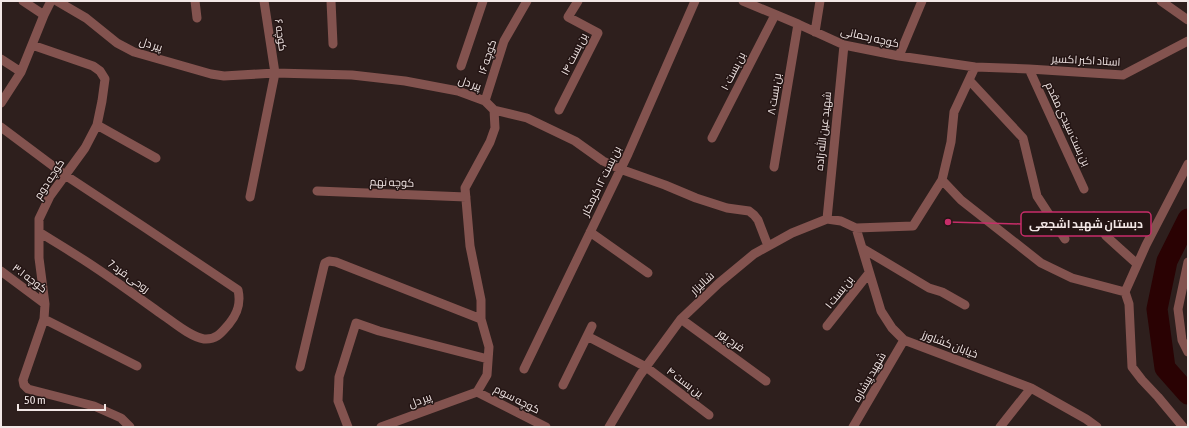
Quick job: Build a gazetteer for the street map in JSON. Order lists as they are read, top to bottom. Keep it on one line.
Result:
{"streets":{"street":["کوچه ۶","کوچه رحمانی","پیر دل","بن بست ۱۴","کوچه ۱۶","استاد اکبر اکسیر","بن بست ۱۰","بن بست ۸","بن بست سیدی مقدم","شهید عین الله زاده","کوچه دوم","بن بست ۱۲ کرمکار","کوچه نهم","روحی فرد 7","کوچه ۳.۱","شالیزار","بن بست ۱","فرج پور","خیابان کشاورز","شهید پیشاره","ین بست ۴","کوچه سوم"]},"crossings":[["کوچه ۶","پیر دل"],["کوچه رحمانی","استاد اکبر اکسیر"],["کوچه رحمانی","بن بست ۱۰"],["کوچه رحمانی","بن بست ۸"],["کوچه رحمانی","شهید عین الله زاده"],["پیر دل","کوچه ۱۶"],["پیر دل","کوچه سوم"],["استاد اکبر اکسیر","بن بست سیدی مقدم"],["شهید عین الله زاده","شالیزار"],["کوچه دوم","روحی فرد 7"],["کوچه دوم","کوچه ۳.۱"],["شالیزار","فرج پور"],["شالیزار","ین بست ۴"],["بن بست ۱","خیابان کشاورز"],["خیابان کشاورز","شهید پیشاره"]],"places":["دبستان شهید اشجعی"],"scale_bar":"50 m"}
